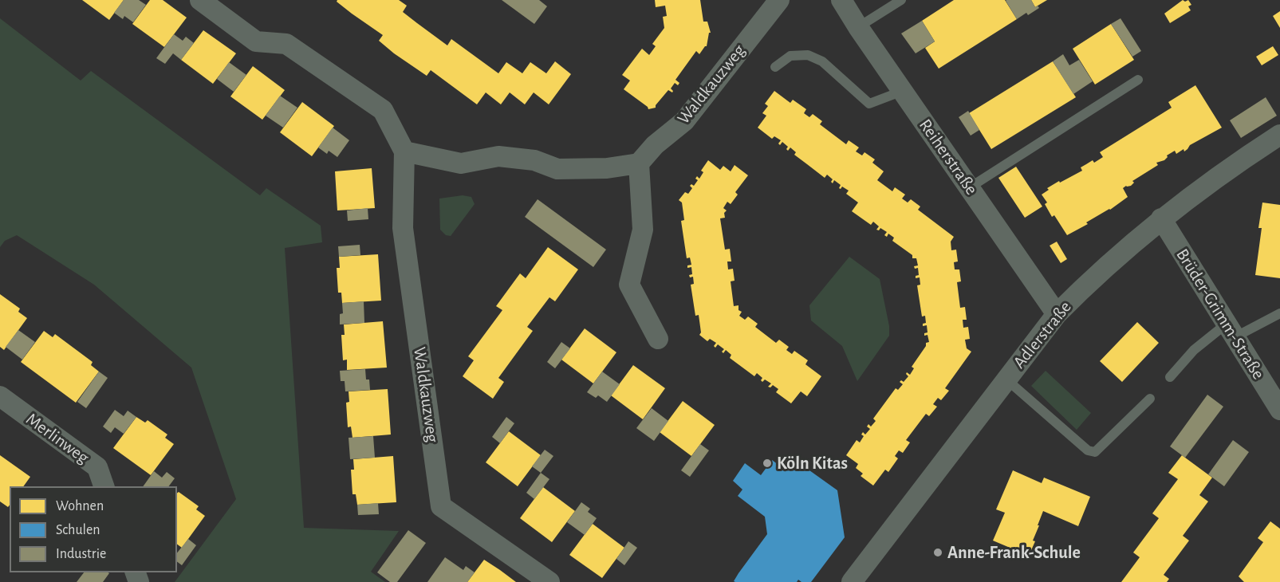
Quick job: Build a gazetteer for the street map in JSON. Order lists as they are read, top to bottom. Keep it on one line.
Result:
{"streets":{"street":["Waldkauzweg","Reiherstraße","Brüder-Grimm-Straße","Adlerstraße","Merlinweg"]},"crossings":[["Reiherstraße","Adlerstraße"],["Brüder-Grimm-Straße","Adlerstraße"]],"places":["Köln Kitas","Anne-Frank-Schule"],"legend":["Wohnen","Schulen","Industrie"]}
